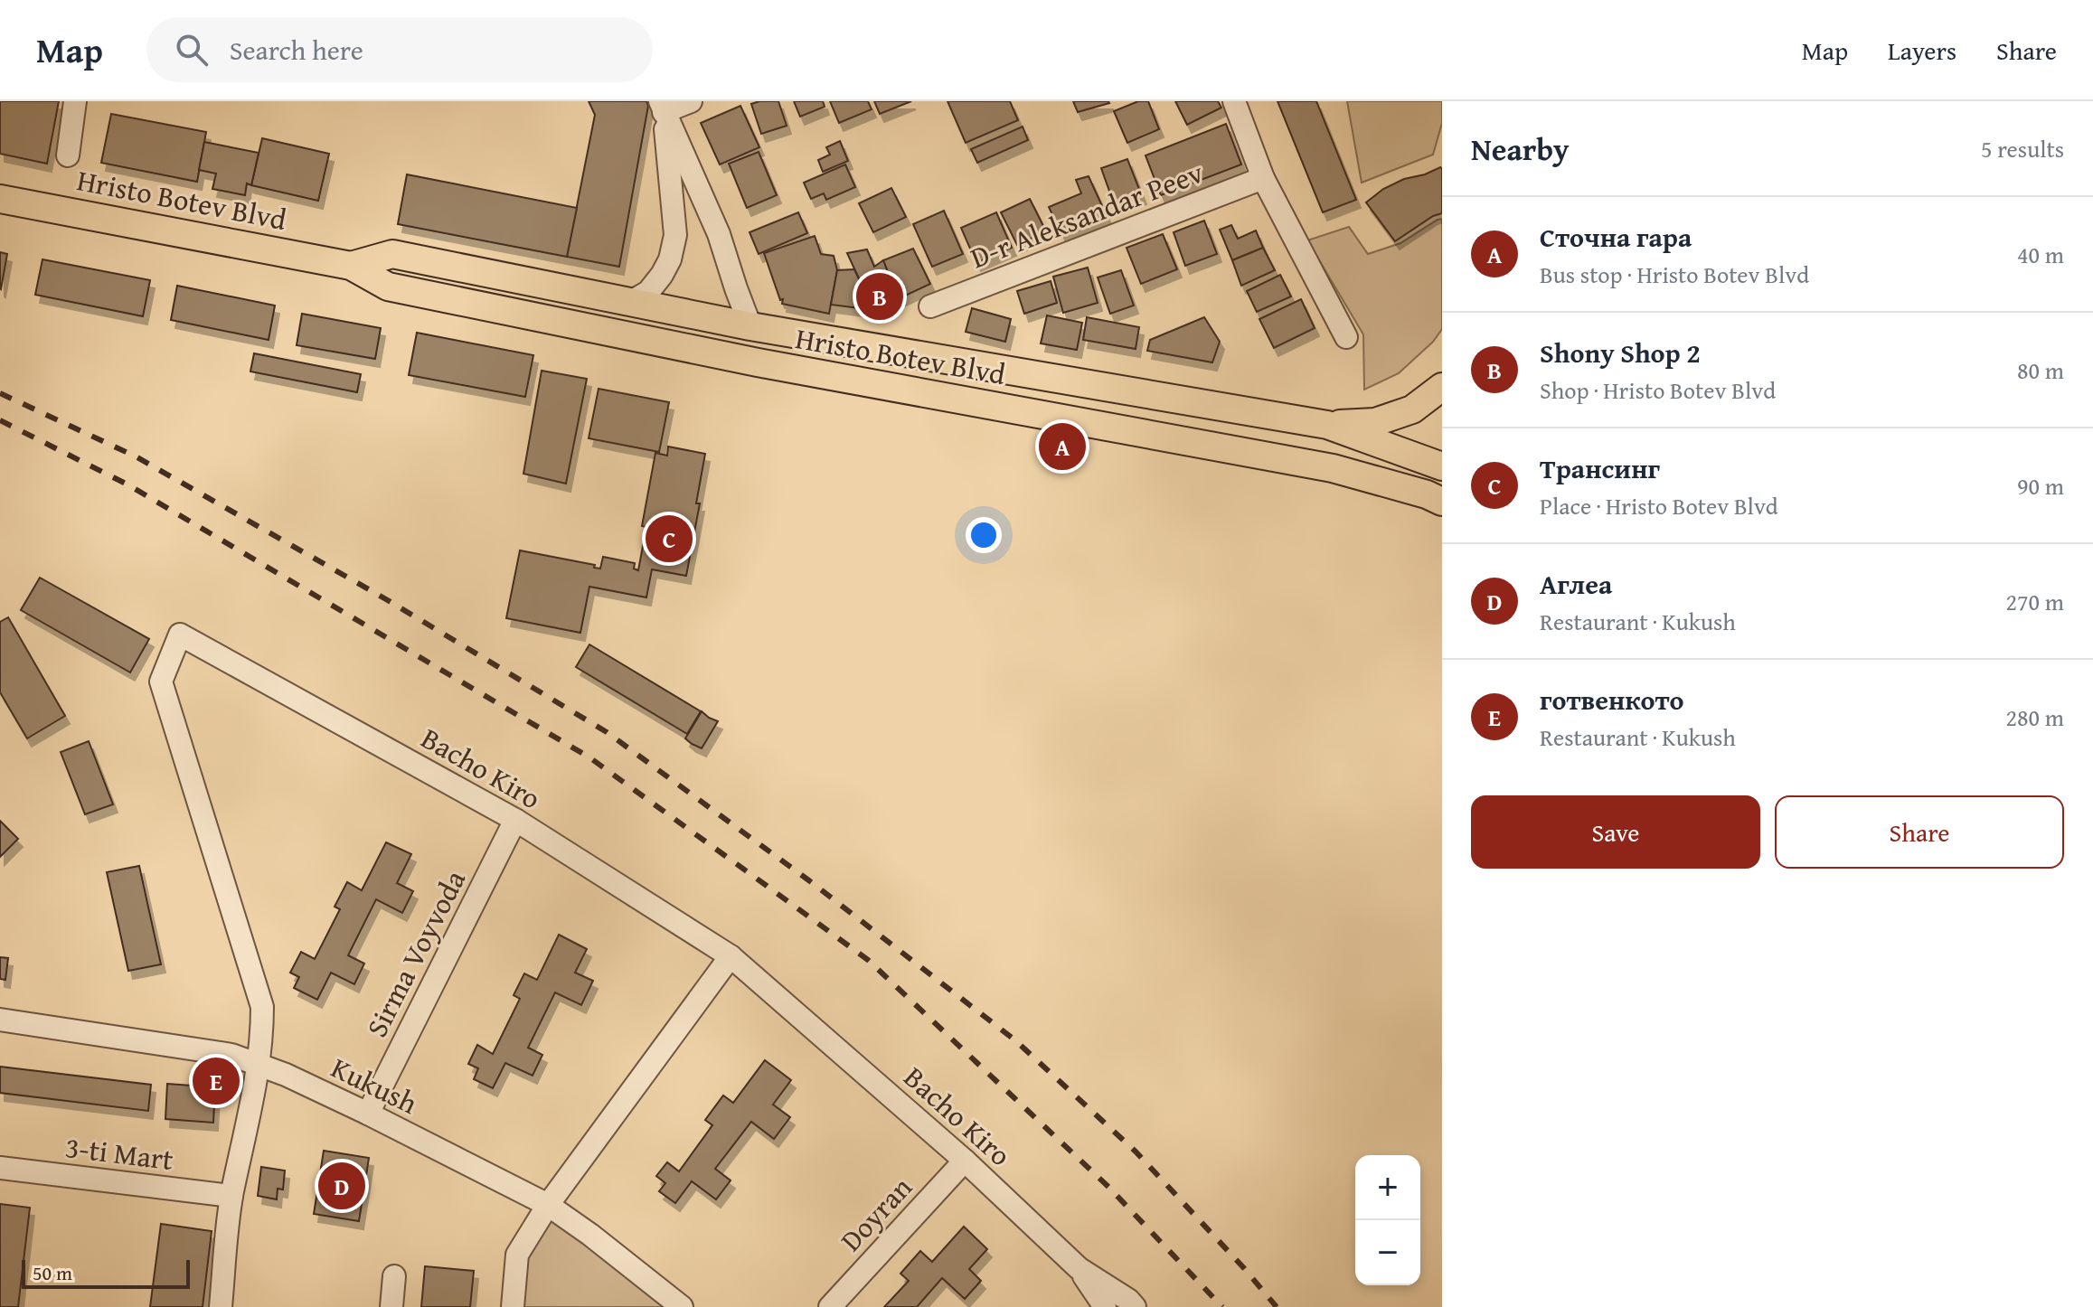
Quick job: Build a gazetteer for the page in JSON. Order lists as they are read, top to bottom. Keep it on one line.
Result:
{"streets":{"main road":["Hristo Botev Blvd"],"street":["D-r Aleksandar Peev","Bacho Kiro","Sirma Voyvoda","Kukush","3-ti Mart","Doyran"]},"crossings":[["Bacho Kiro","Sirma Voyvoda"],["Bacho Kiro","Kukush"],["Bacho Kiro","Doyran"],["Sirma Voyvoda","Kukush"]],"scale_bar":"50 m","page":{"header":"Map","search":"Search here","nav":["Map","Layers","Share"],"heading":["Nearby","5 results"],"list":[{"mark":"A","name":"Сточна гара","note":"Bus stop · Hristo Botev Blvd","value":"40 m"},{"mark":"B","name":"Shony Shop 2","note":"Shop · Hristo Botev Blvd","value":"80 m"},{"mark":"C","name":"Трансинг","note":"Place · Hristo Botev Blvd","value":"90 m"},{"mark":"D","name":"Аглеа","note":"Restaurant · Kukush","value":"270 m"},{"mark":"E","name":"готвенкото","note":"Restaurant · Kukush","value":"280 m"}],"pins":["B","A","C","E","D"],"buttons":["Save","Share"],"map_buttons":["+","−"],"scale":"50 m"}}
